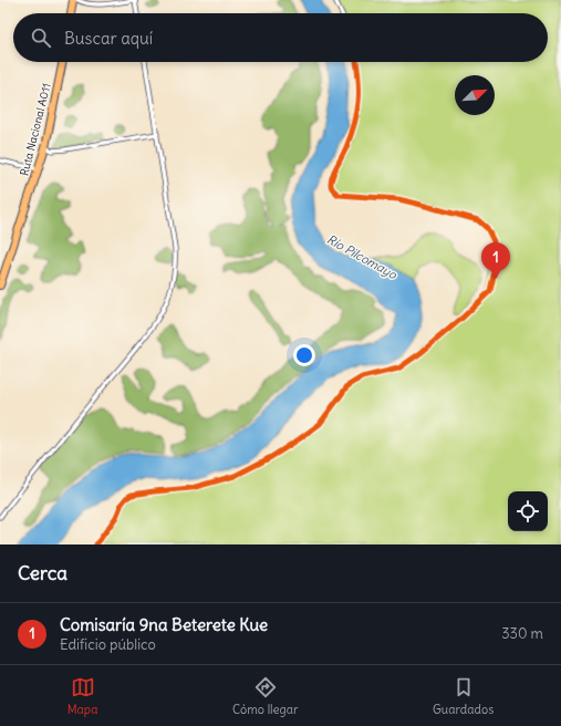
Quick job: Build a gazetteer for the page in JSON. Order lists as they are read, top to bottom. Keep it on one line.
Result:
{"streets":{"main road":["Ruta Nacional A011"]},"water":["Río Pilcomayo"],"north":"top right","page":{"search":"Buscar aquí","pins":"1","heading":"Cerca","list":[{"mark":"1","name":"Comisaría 9na Beterete Kue","note":"Edificio público","value":"330 m"}],"nav":["Mapa","Cómo llegar","Guardados"]}}
